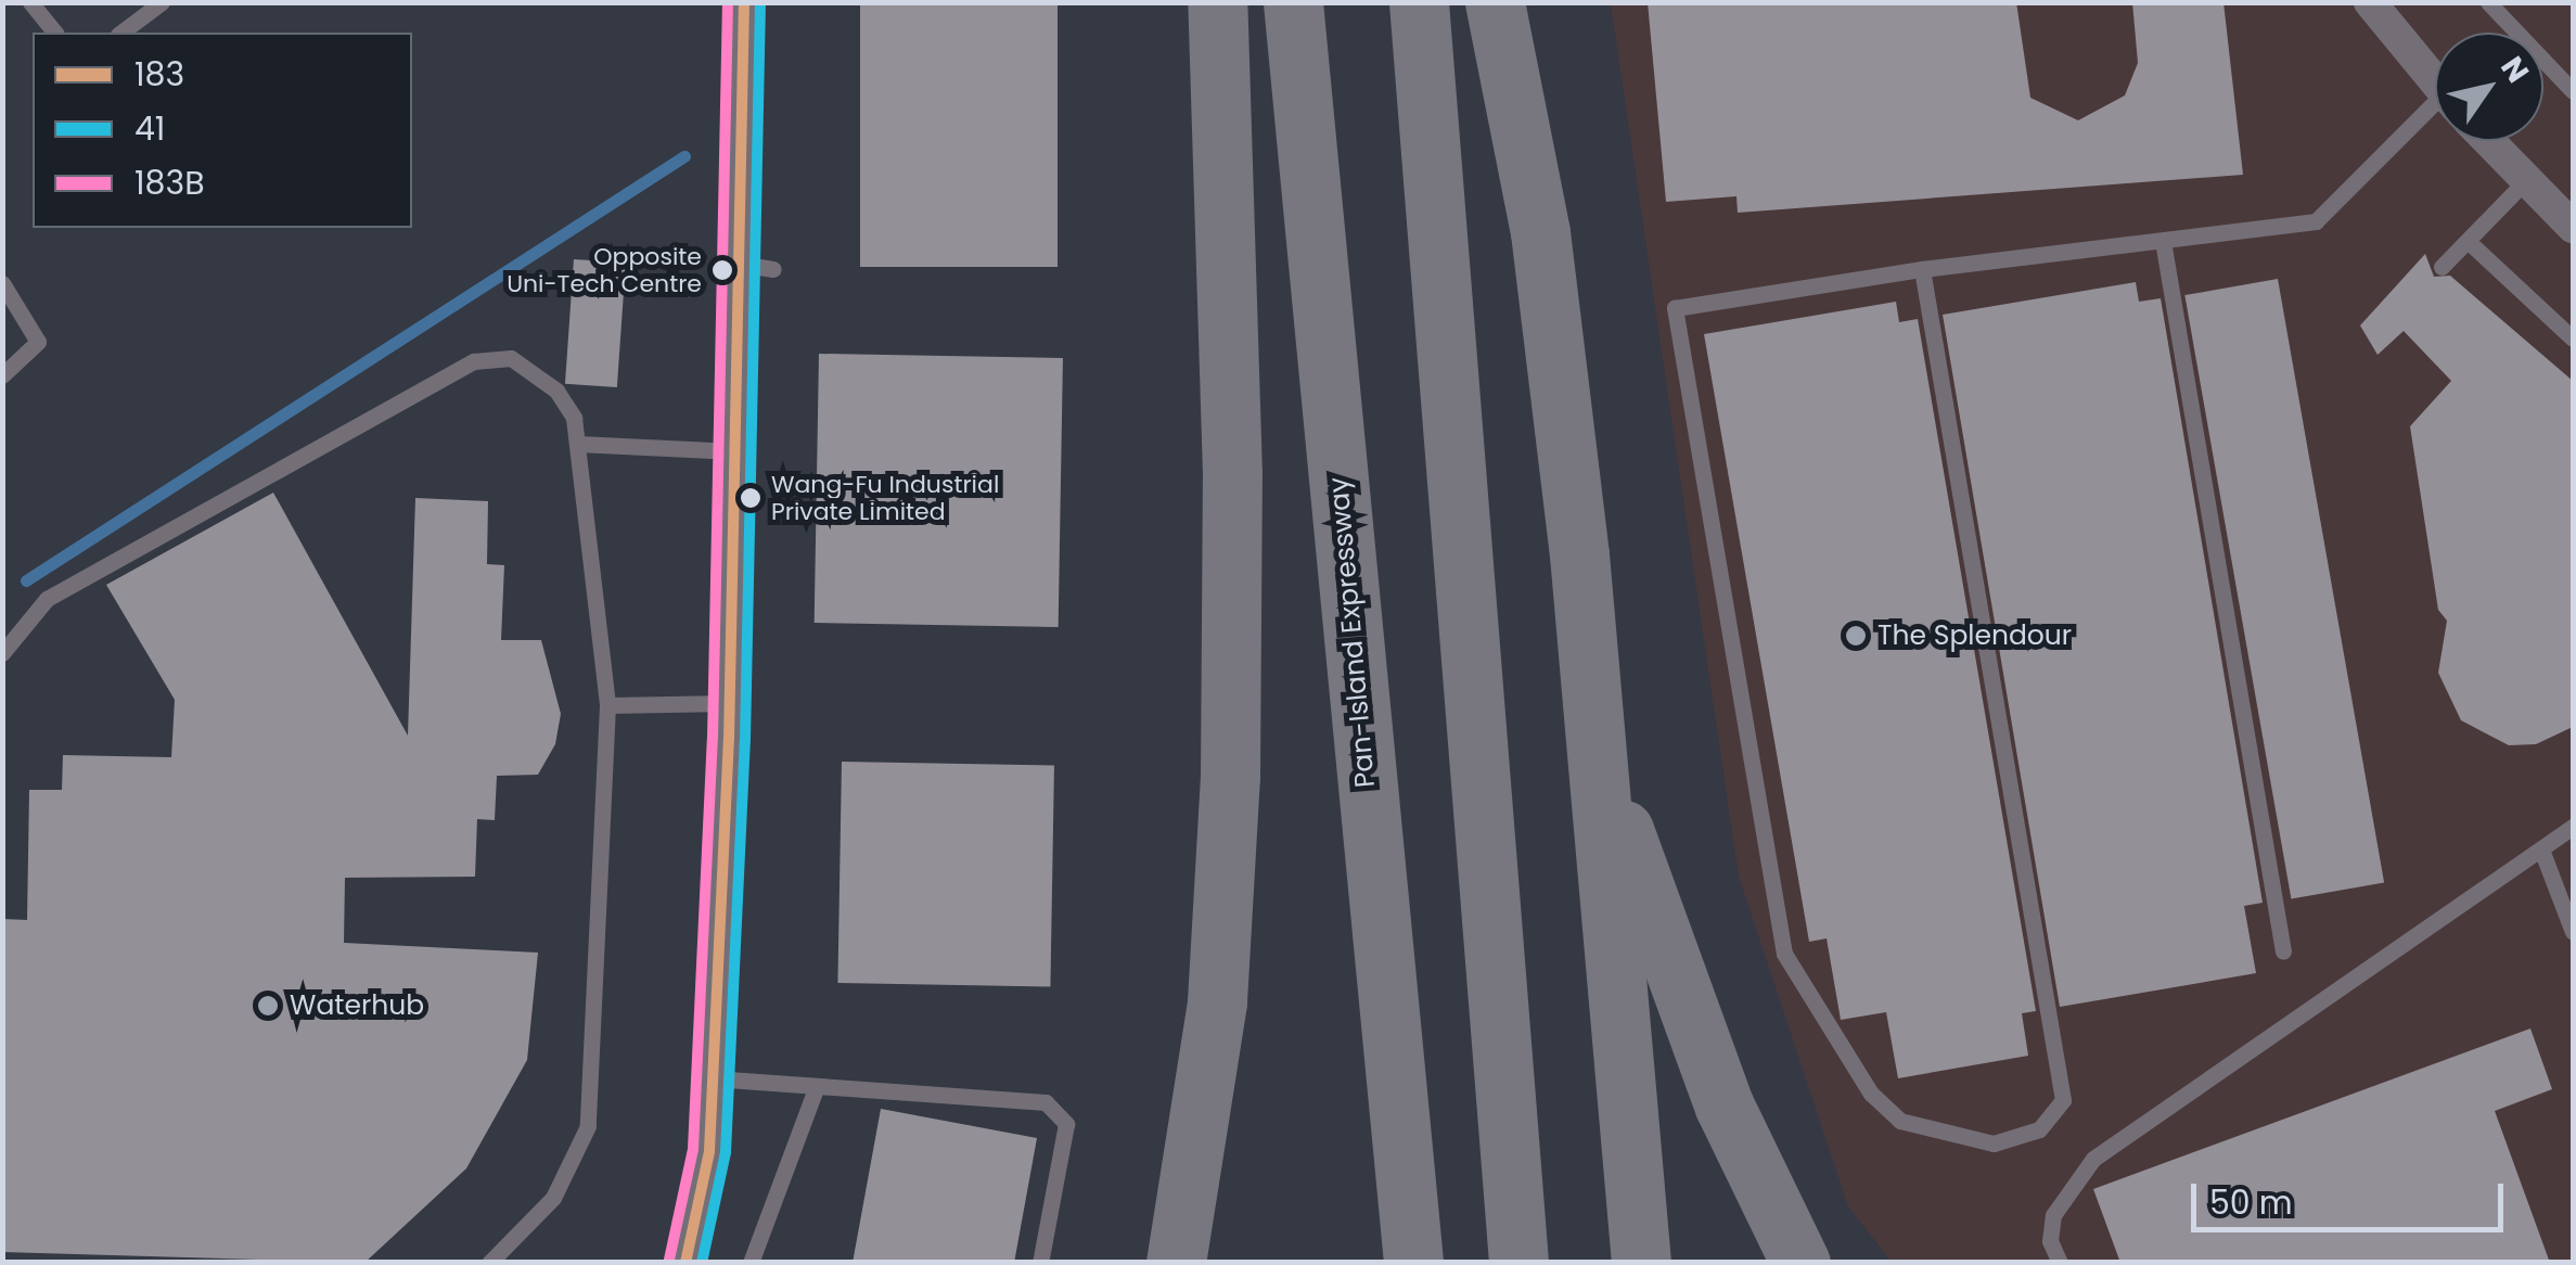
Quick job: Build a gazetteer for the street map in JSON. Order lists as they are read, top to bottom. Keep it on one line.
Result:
{"streets":{"highway":["Pan-Island Expressway"]},"places":["Opposite Uni-Tech Centre","Wang-Fu Industrial Private Limited","The Splendour","Waterhub"],"lines":["transit line 183","transit line 41","transit line 183B"],"legend":["183","41","183B"],"scale_bar":"50 m","north":"top right"}
